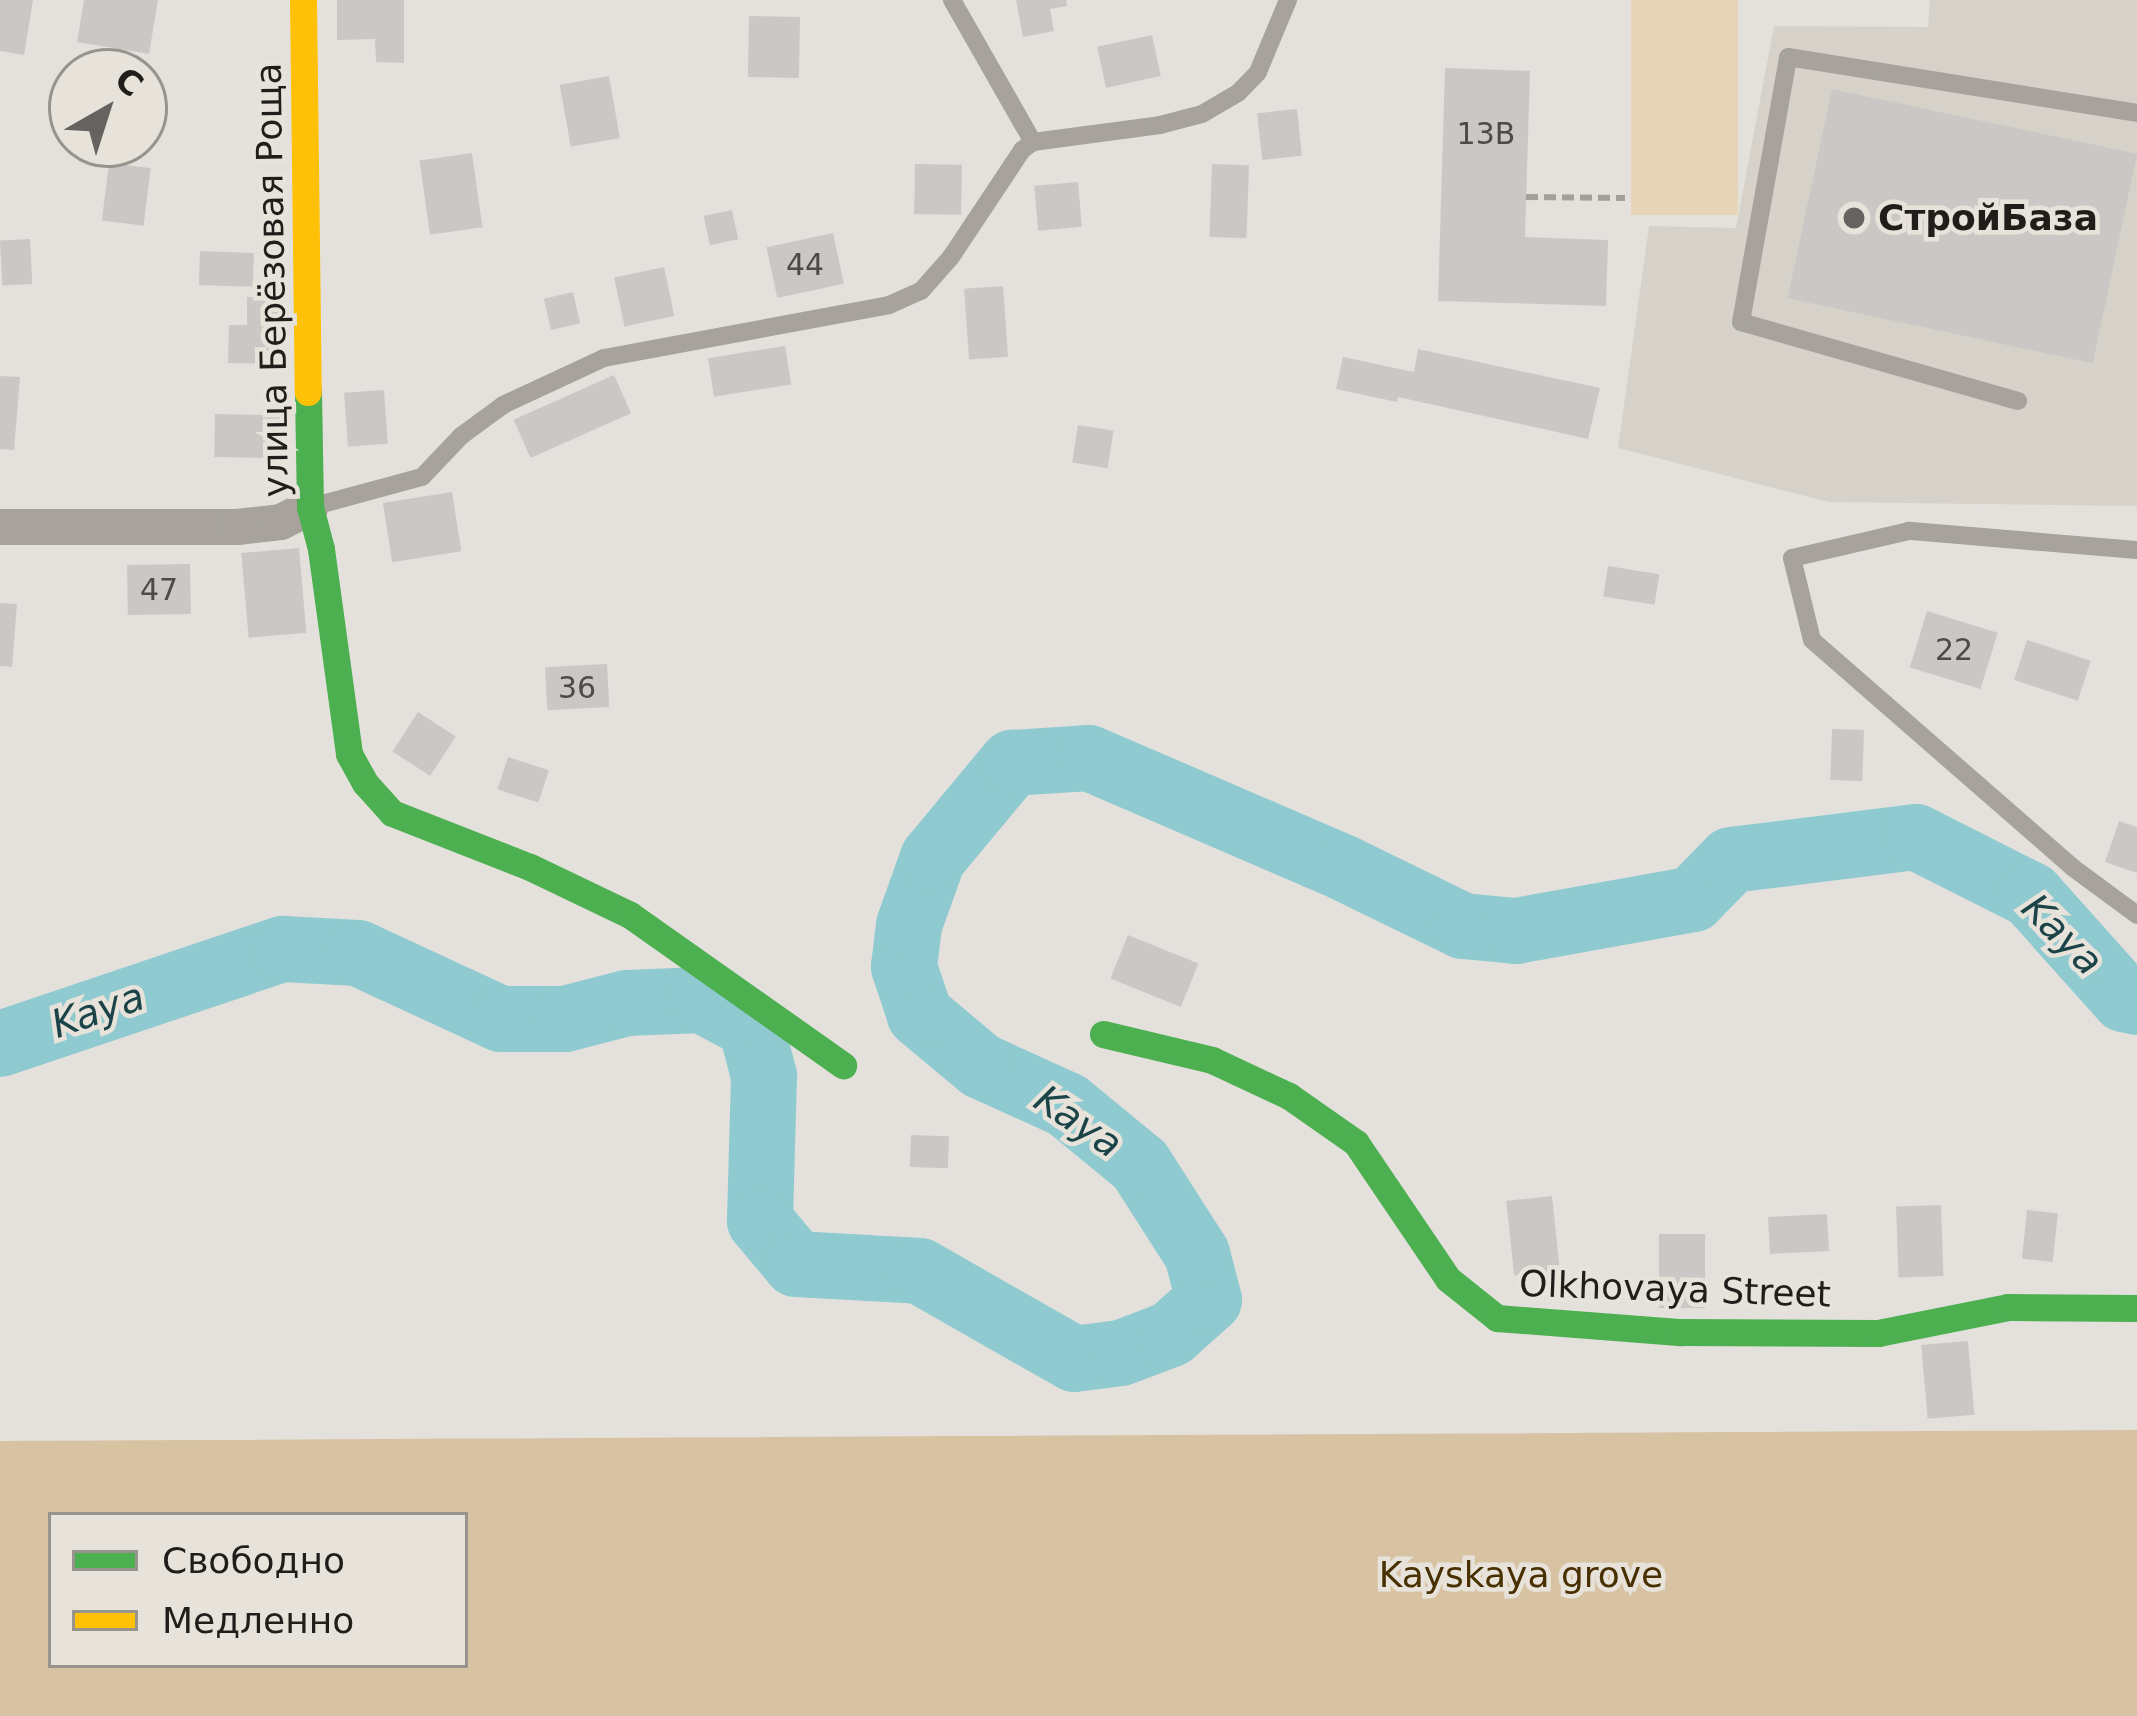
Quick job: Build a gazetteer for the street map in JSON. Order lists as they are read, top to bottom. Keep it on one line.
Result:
{"streets":{"street":["улица Берёзовая Роща","Olkhovaya Street"]},"water":["Kaya"],"parks":["Kayskaya grove"],"places":["СтройБаза"],"house_numbers":["13В","44","47","22","36"],"legend":["Свободно","Медленно"],"north":"top right"}
